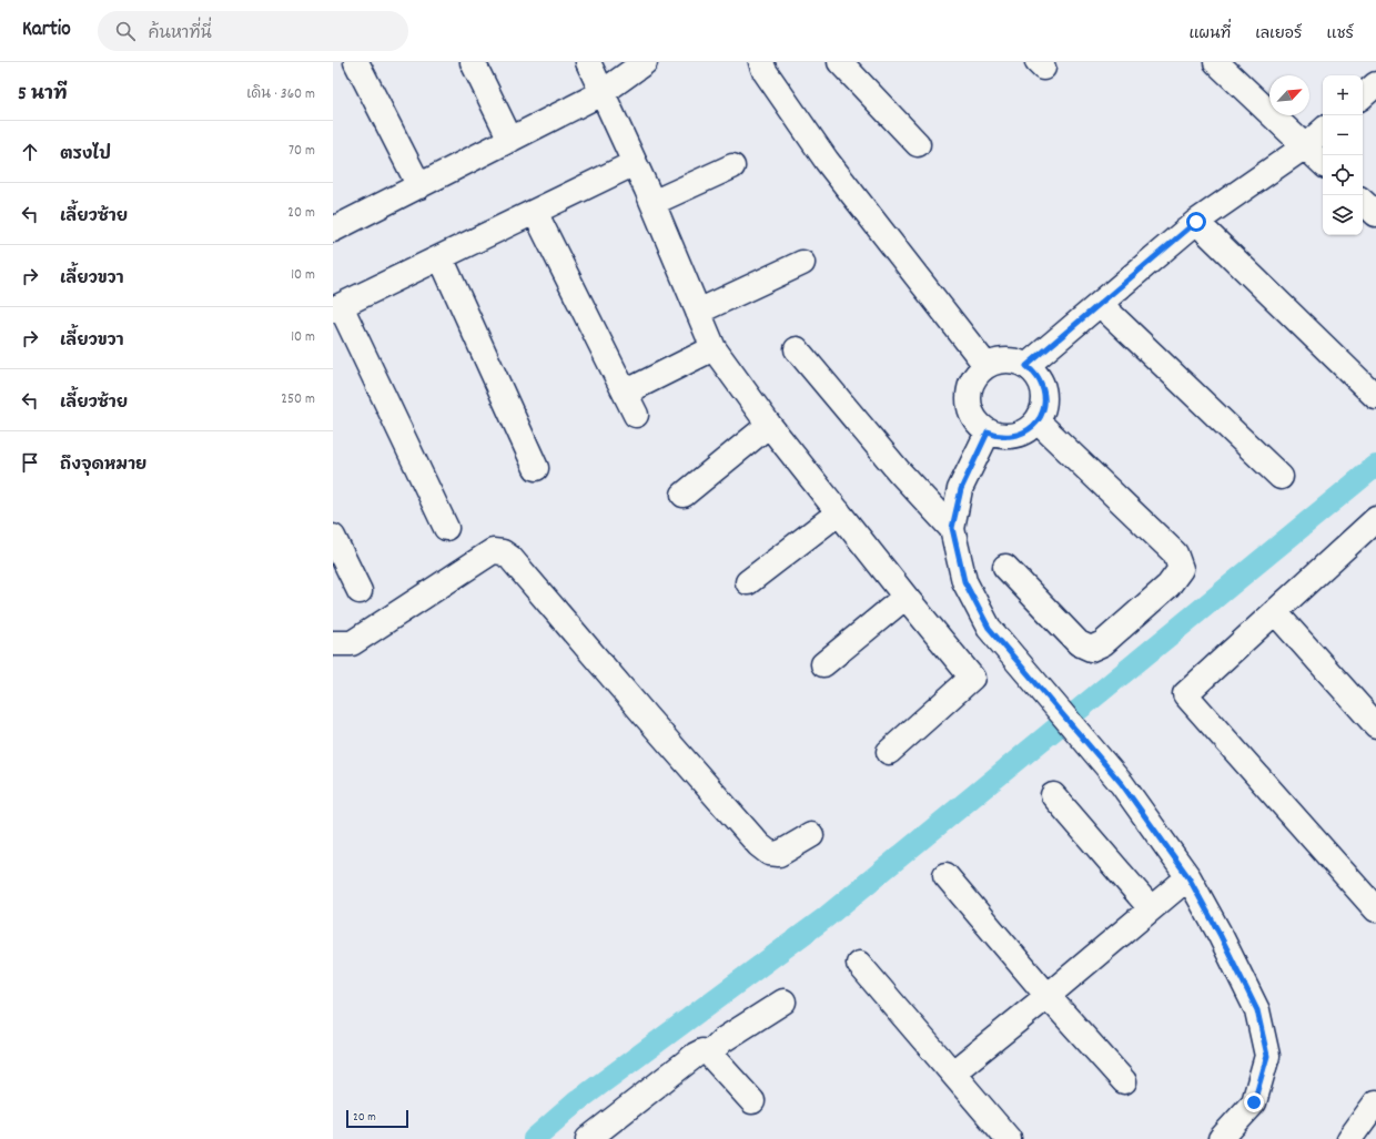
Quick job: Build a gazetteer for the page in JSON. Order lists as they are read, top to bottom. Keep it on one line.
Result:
{"scale_bar":"20 m","north":"top right","page":{"header":"Kartio","search":"ค้นหาที่นี่","nav":["แผนที่","เลเยอร์","แชร์"],"heading":["5 นาที","เดิน · 360 m"],"map_buttons":["+","−"],"list":[["ตรงไป","70 m"],["เลี้ยวซ้าย","20 m"],["เลี้ยวขวา","10 m"],["เลี้ยวขวา","10 m"],["เลี้ยวซ้าย","250 m"],"ถึงจุดหมาย"],"scale":"20 m"}}
